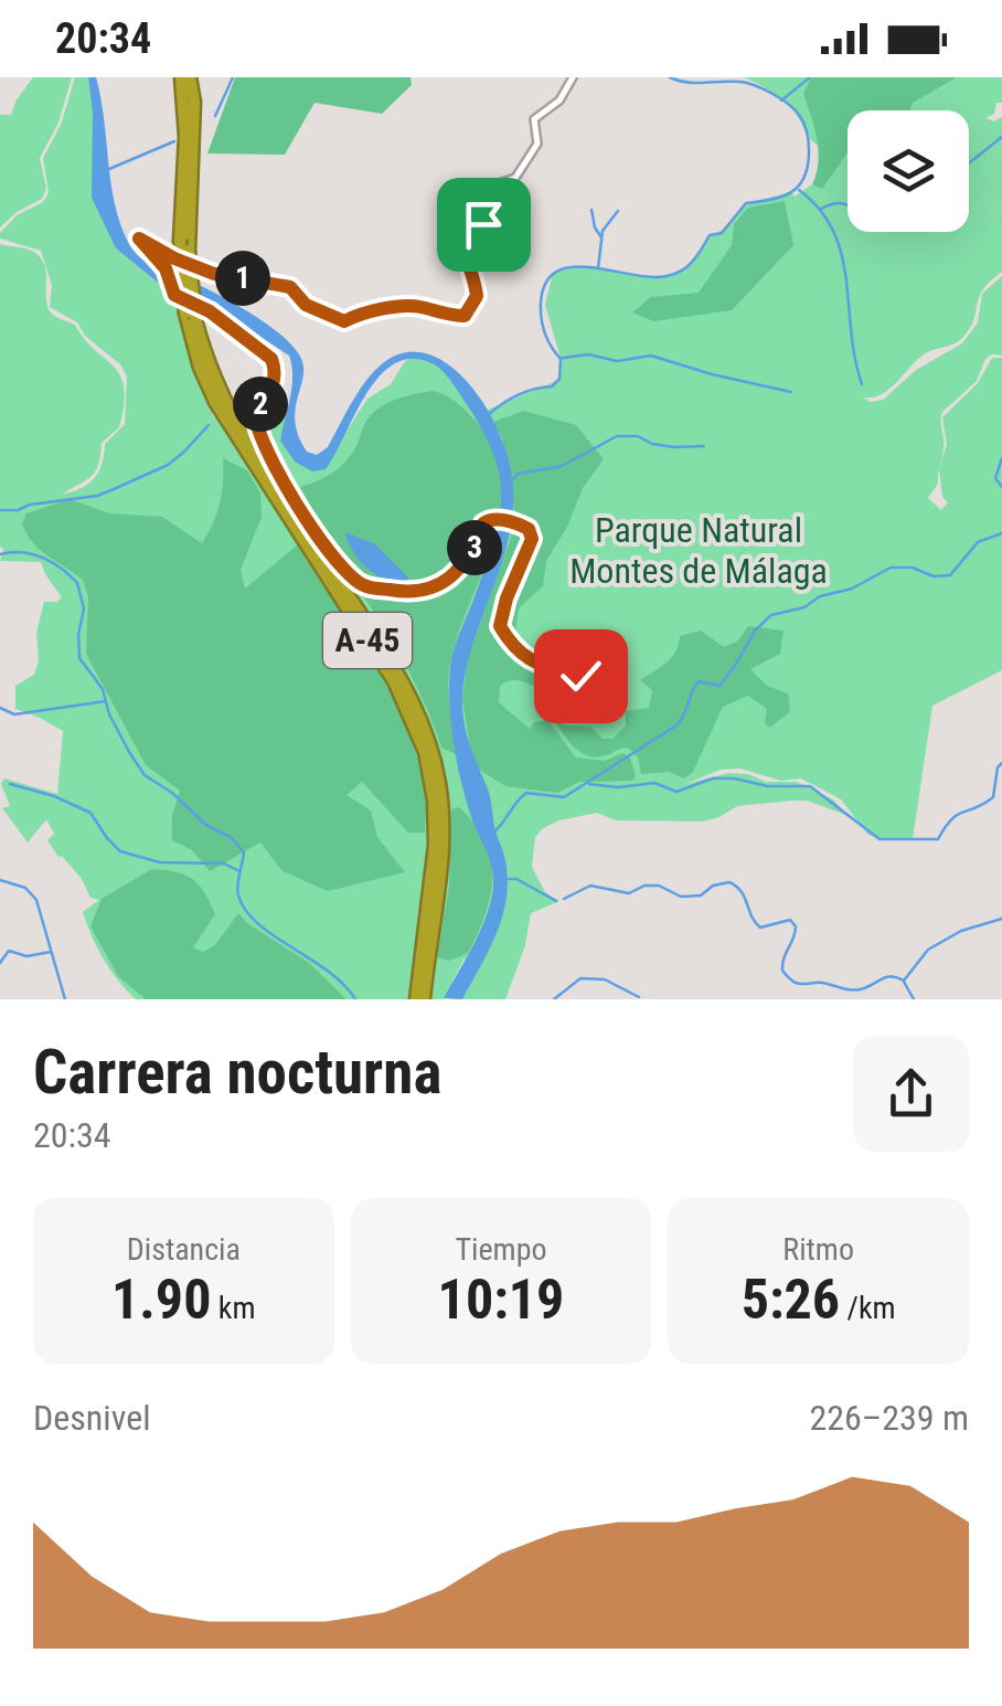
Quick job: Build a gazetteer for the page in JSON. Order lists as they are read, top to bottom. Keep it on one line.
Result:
{"streets":{"highway":["A-45"]},"parks":["Parque Natural Montes de Málaga"],"page":{"status":"20:34","pins":["1","2","3"],"heading":["Carrera nocturna","20:34"],"stats":[["Distancia","1.90 km"],["Tiempo","10:19"],["Ritmo","5:26 /km"]],"chart":["Desnivel","226–239 m"]}}
